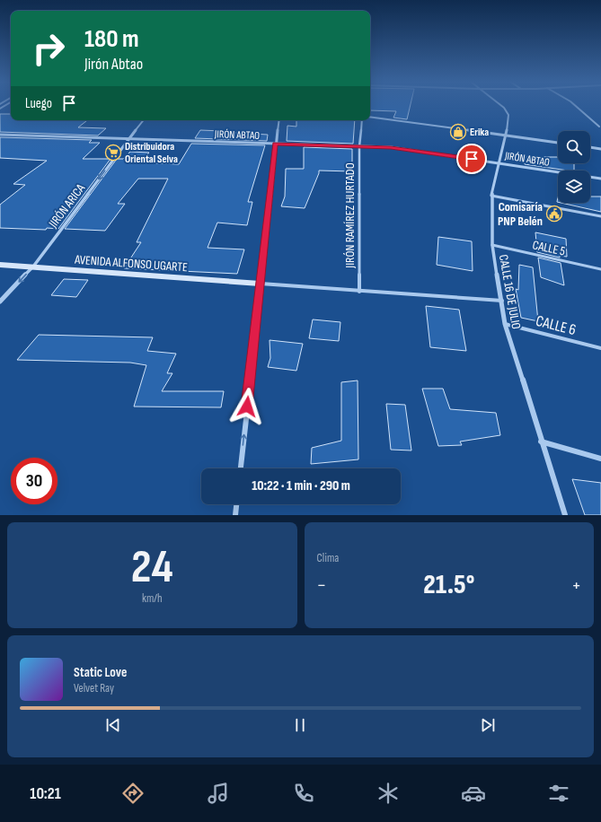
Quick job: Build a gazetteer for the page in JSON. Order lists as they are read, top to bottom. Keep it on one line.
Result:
{"streets":{"main road":["AVENIDA ALFONSO UGARTE"],"street":["JIRÓN ABTAO","JIRÓN ARICA","JIRÓN RAMÍREZ HURTADO","CALLE 5","CALLE 16 DE JULIO","CALLE 6"]},"crossings":[["JIRÓN ABTAO","JIRÓN ARICA"],["JIRÓN ABTAO","JIRÓN RAMÍREZ HURTADO"],["JIRÓN ABTAO","CALLE 16 DE JULIO"],["JIRÓN ARICA","AVENIDA ALFONSO UGARTE"],["CALLE 5","CALLE 16 DE JULIO"],["CALLE 16 DE JULIO","CALLE 6"]],"one_way":["JIRÓN ARICA"],"places":{"shop":["Erika"],"supermarket":["Distribuidora Oriental Selva"],"public building":["Comisaría PNP Belén"]},"page":{"turn":["180 m","Jirón Abtao"],"then":"Luego","limit":"30","trip":"10:22 · 1 min · 290 m","tile":[["24","km/h"],"Clima"],"heat":["−","21.5°","+"],"song":["Static Love","Velvet Ray"],"tabs":"10:21"}}
